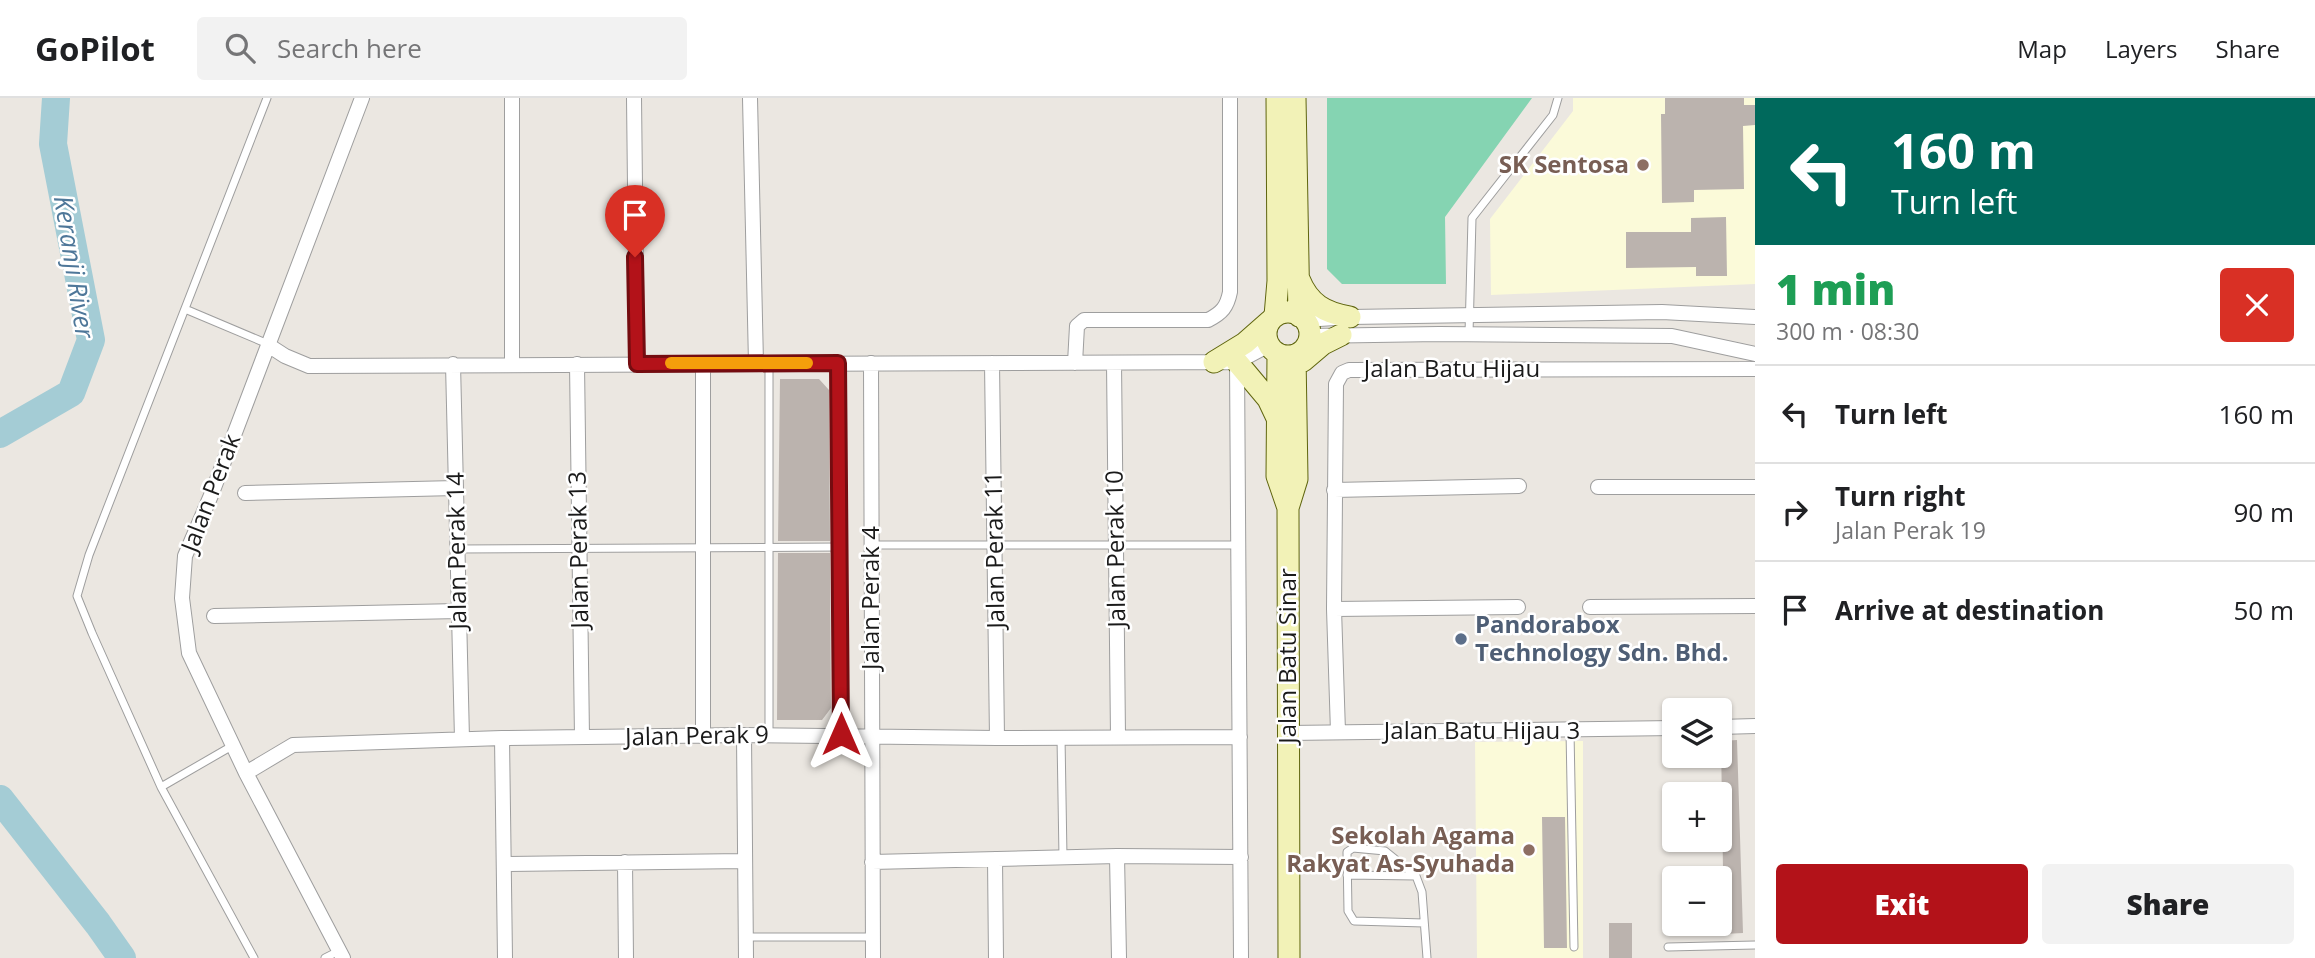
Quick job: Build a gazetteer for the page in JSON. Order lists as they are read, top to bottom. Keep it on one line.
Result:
{"streets":{"street":["Jalan Batu Hijau","Jalan Perak","Jalan Perak 10","Jalan Perak 13","Jalan Perak 11","Jalan Perak 14","Jalan Perak 4","Jalan Batu Sinar","Jalan Batu Hijau 3","Jalan Perak 9"]},"crossings":[["Jalan Batu Hijau","Jalan Batu Sinar"],["Jalan Batu Hijau","Jalan Batu Hijau 3"],["Jalan Perak","Jalan Perak 9"],["Jalan Perak 10","Jalan Perak 9"],["Jalan Perak 13","Jalan Perak 9"],["Jalan Perak 11","Jalan Perak 9"],["Jalan Perak 14","Jalan Perak 9"],["Jalan Perak 4","Jalan Perak 9"],["Jalan Batu Sinar","Jalan Batu Hijau 3"],["Jalan Batu Sinar","Jalan Perak 9"]],"water":["Keranji River"],"places":["SK Sentosa","Pandorabox Technology Sdn. Bhd.","Sekolah Agama Rakyat As-Syuhada"],"page":{"header":"GoPilot","search":"Search here","nav":["Map","Layers","Share"],"turn":["160 m","Turn left"],"heading":["1 min","300 m · 08:30"],"list":[{"name":"Turn left","value":"160 m"},{"name":"Turn right","note":"Jalan Perak 19","value":"90 m"},{"name":"Arrive at destination","value":"50 m"}],"map_buttons":["+","−"],"buttons":["Exit","Share"]}}
